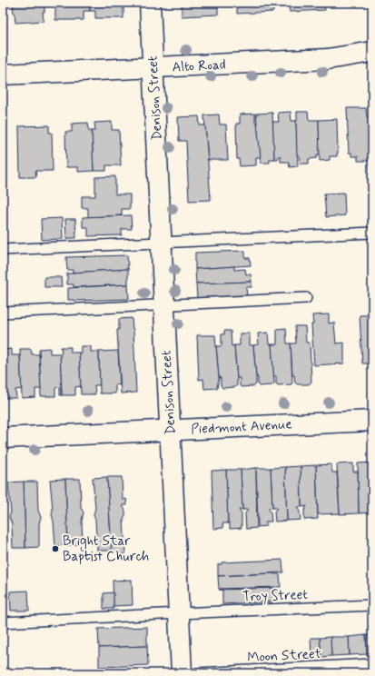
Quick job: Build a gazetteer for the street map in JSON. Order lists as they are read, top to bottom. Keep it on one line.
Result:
{"streets":{"street":["Alto Road","Denison Street","Piedmont Avenue"],"lane":["Troy Street","Moon Street"]},"crossings":[["Alto Road","Denison Street"],["Denison Street","Piedmont Avenue"],["Denison Street","Troy Street"]],"places":["Bright Star Baptist Church"]}
